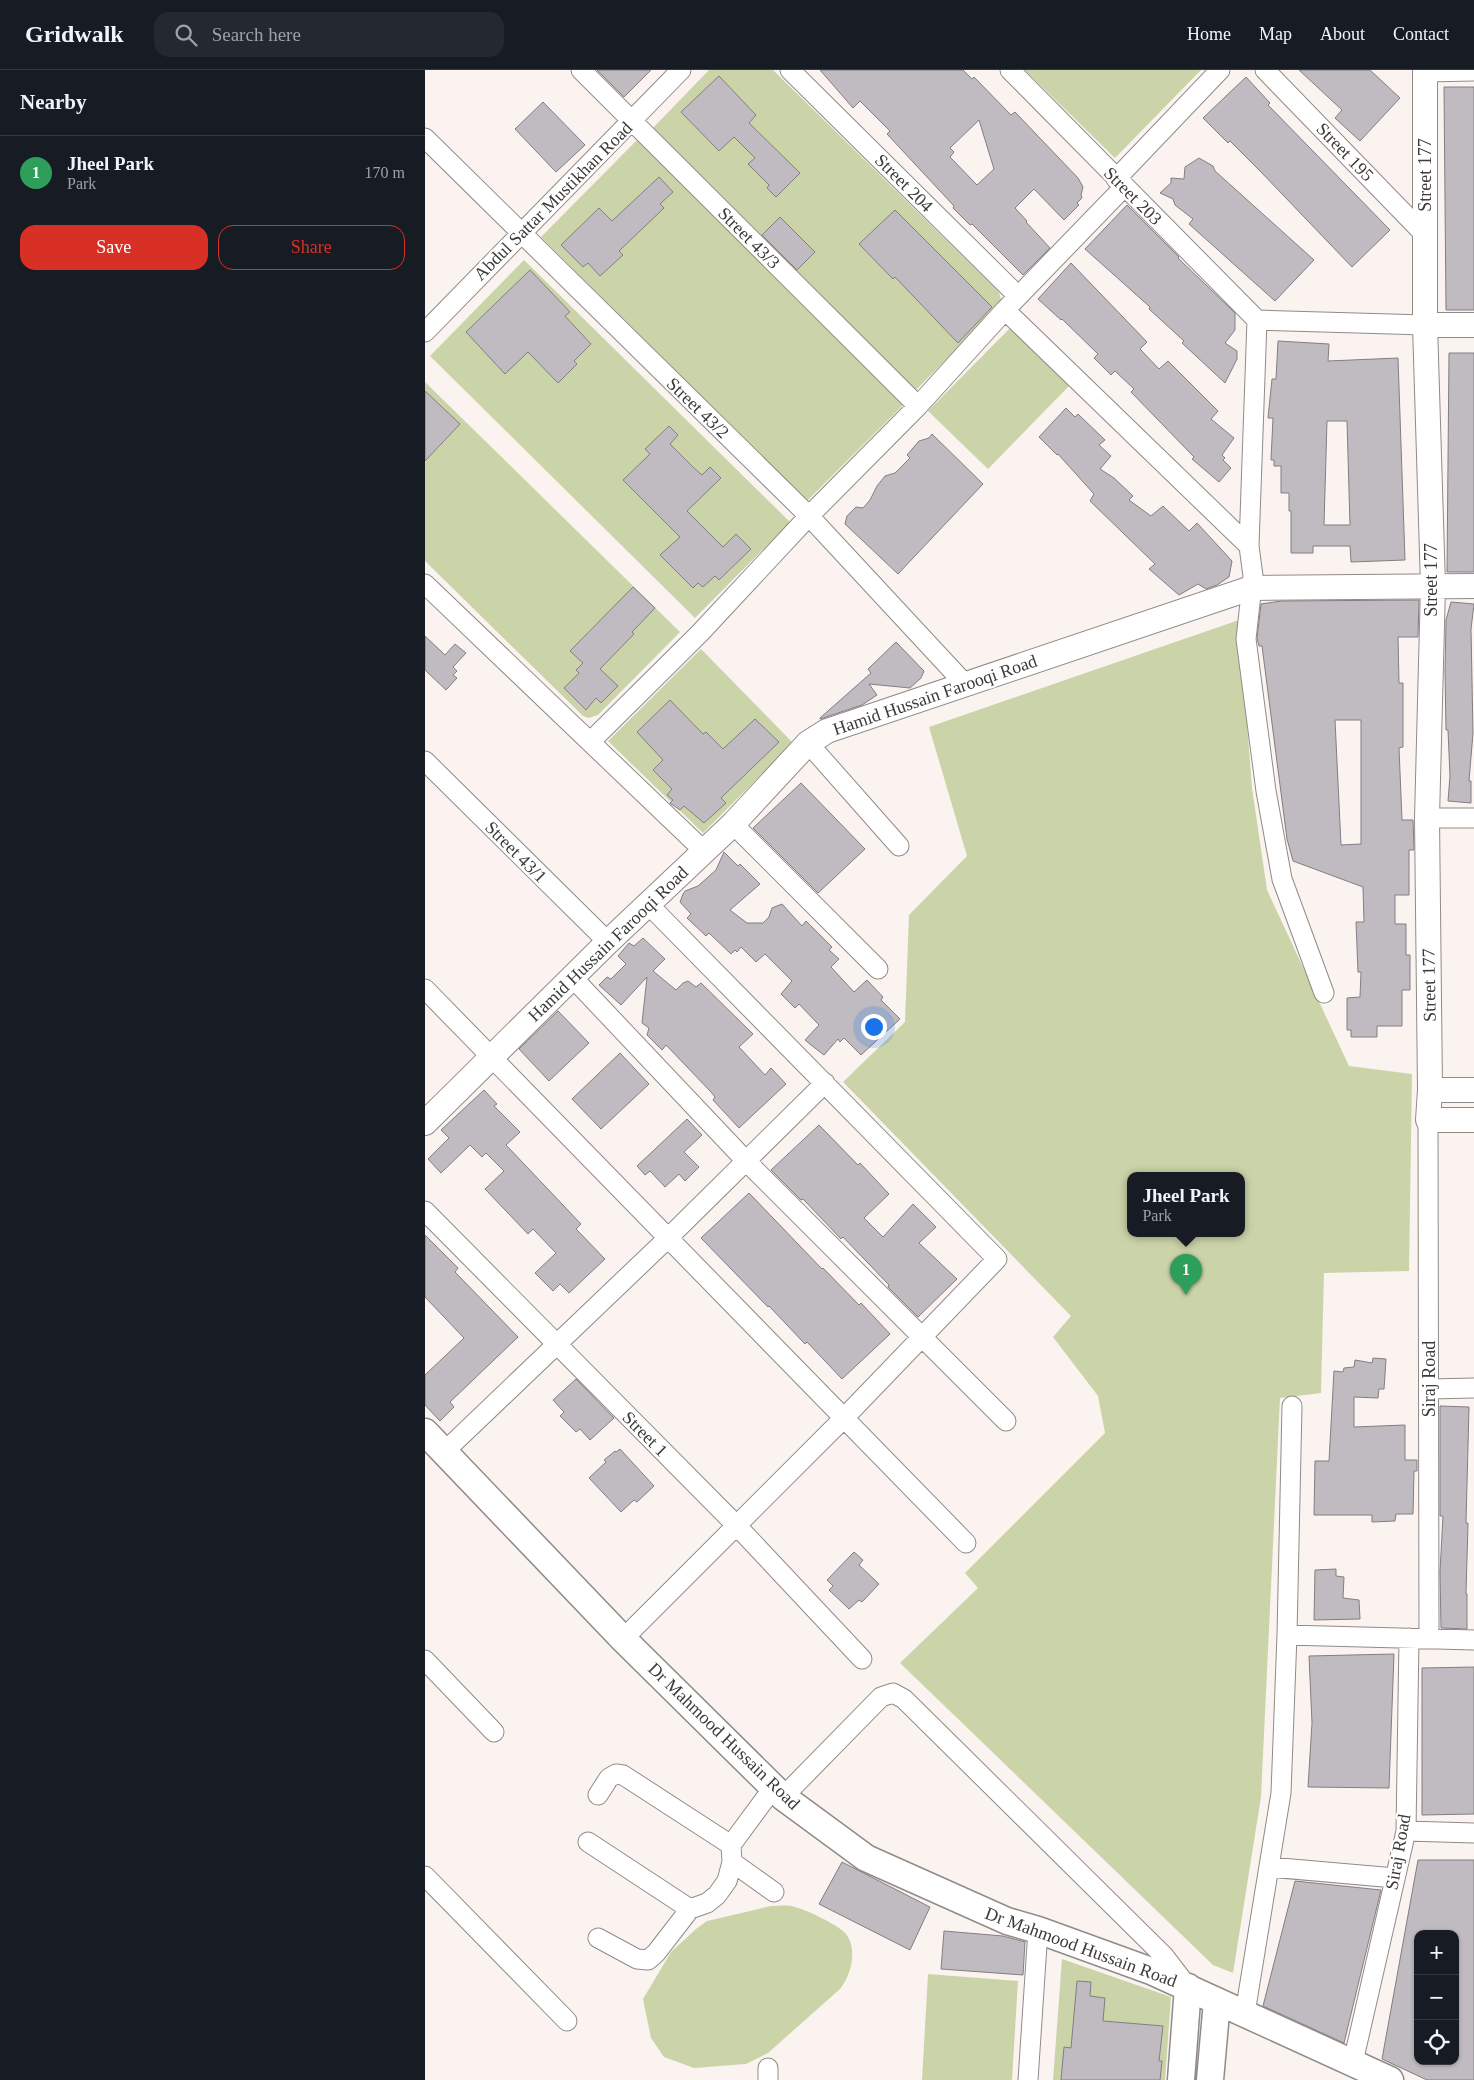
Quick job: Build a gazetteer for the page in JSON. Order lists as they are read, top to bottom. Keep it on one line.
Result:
{"streets":{"main road":["Dr Mahmood Hussain Road"],"street":["Street 195","Street 177","Street 204","Street 203","Abdul Sattar Mustikhan Road","Street 43/3","Street 43/2","Hamid Hussain Farooqi Road","Street 43/1","Siraj Road","Street 1"]},"crossings":[["Street 195","Street 177"],["Street 177","Hamid Hussain Farooqi Road"],["Street 177","Siraj Road"],["Abdul Sattar Mustikhan Road","Street 43/3"],["Abdul Sattar Mustikhan Road","Street 43/2"],["Street 43/2","Hamid Hussain Farooqi Road"],["Hamid Hussain Farooqi Road","Street 43/1"],["Siraj Road","Dr Mahmood Hussain Road"]],"page":{"header":"Gridwalk","search":"Search here","nav":["Home","Map","About","Contact"],"heading":"Nearby","list":[{"mark":"1","name":"Jheel Park","note":"Park","value":"170 m"}],"buttons":["Save","Share"],"popup":["Jheel Park","Park"],"pins":"1","map_buttons":["+","−"]}}
